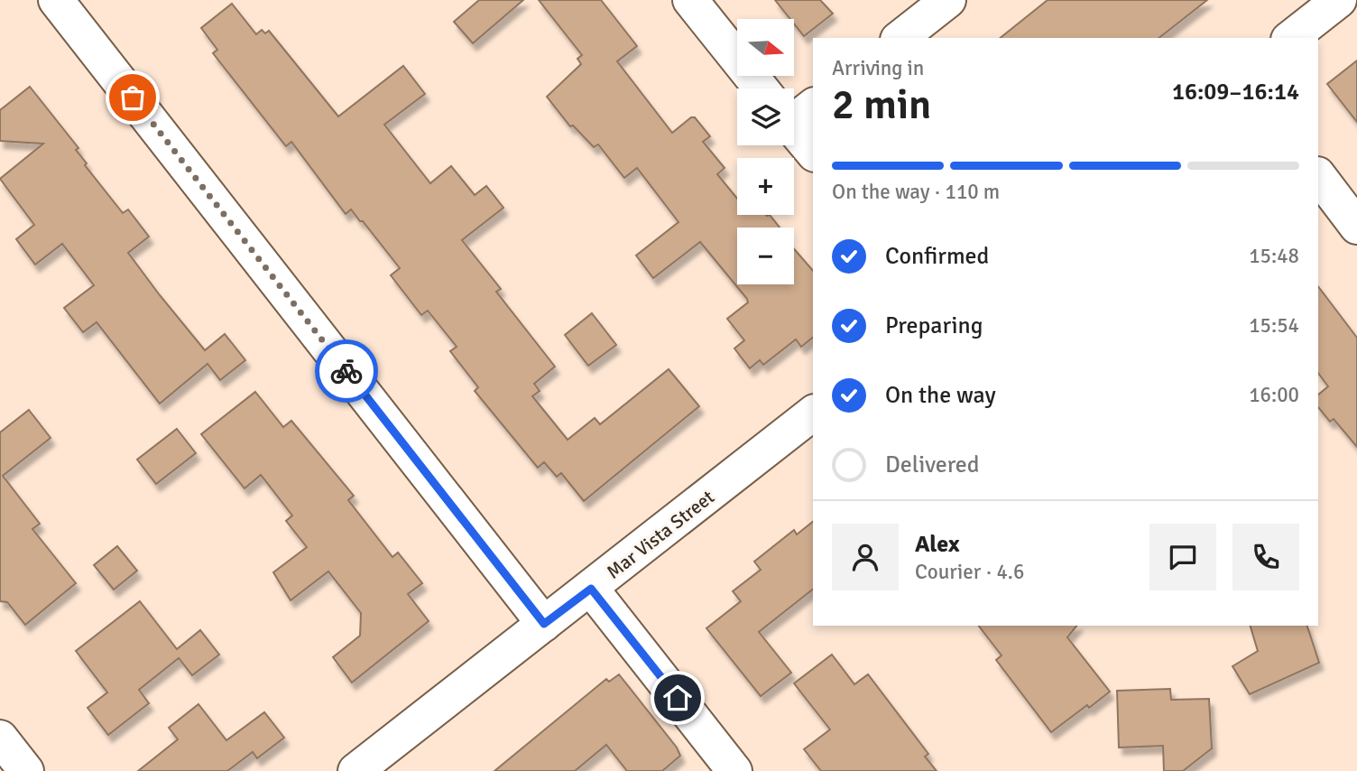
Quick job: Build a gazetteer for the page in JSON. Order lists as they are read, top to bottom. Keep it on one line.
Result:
{"streets":{"street":["Mar Vista Street"]},"north":"right","page":{"map_buttons":["+","−"],"heading":["2 min","Arriving in","16:09–16:14"],"panel":["Alex","Courier · 4.6"],"bar":"On the way · 110 m","list":[["Confirmed","15:48"],["Preparing","15:54"],["On the way","16:00"],"Delivered"]}}
